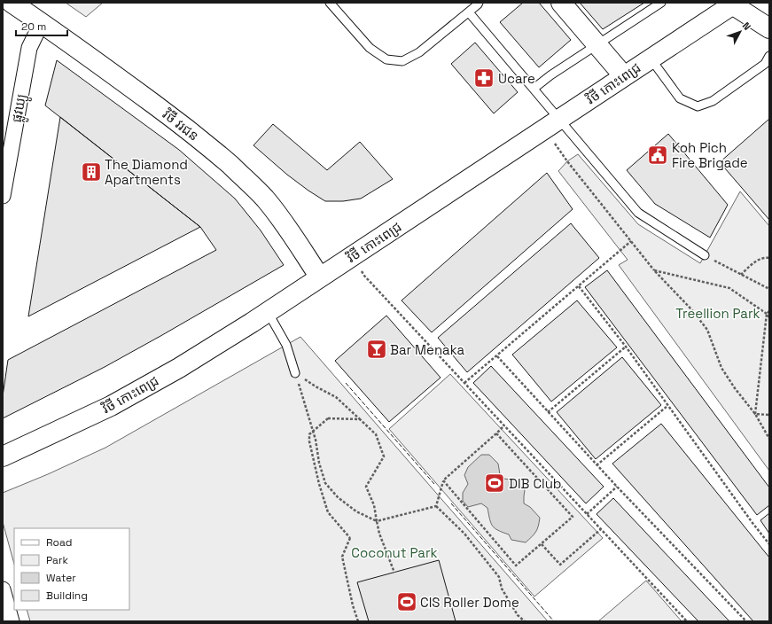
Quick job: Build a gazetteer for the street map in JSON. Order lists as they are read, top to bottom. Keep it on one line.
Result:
{"streets":{"main road":["វិថី កោះពេជ្រ","វិថី វរជន"],"street":["ផ្លូវឃ្យូ"]},"crossings":[["វិថី កោះពេជ្រ","វិថី វរជន"],["ផ្លូវឃ្យូ","វិថី វរជន"]],"parks":["Treellion Park","Coconut Park"],"places":{"pharmacy":["Ucare"],"public building":["Koh Pich Fire Brigade"],"building":["The Diamond Apartments"],"bar":["Bar Menaka"],"sports":["DIB Club","CIS Roller Dome"]},"legend":["Road","Park","Water","Building"],"scale_bar":"20 m","north":"top right"}
